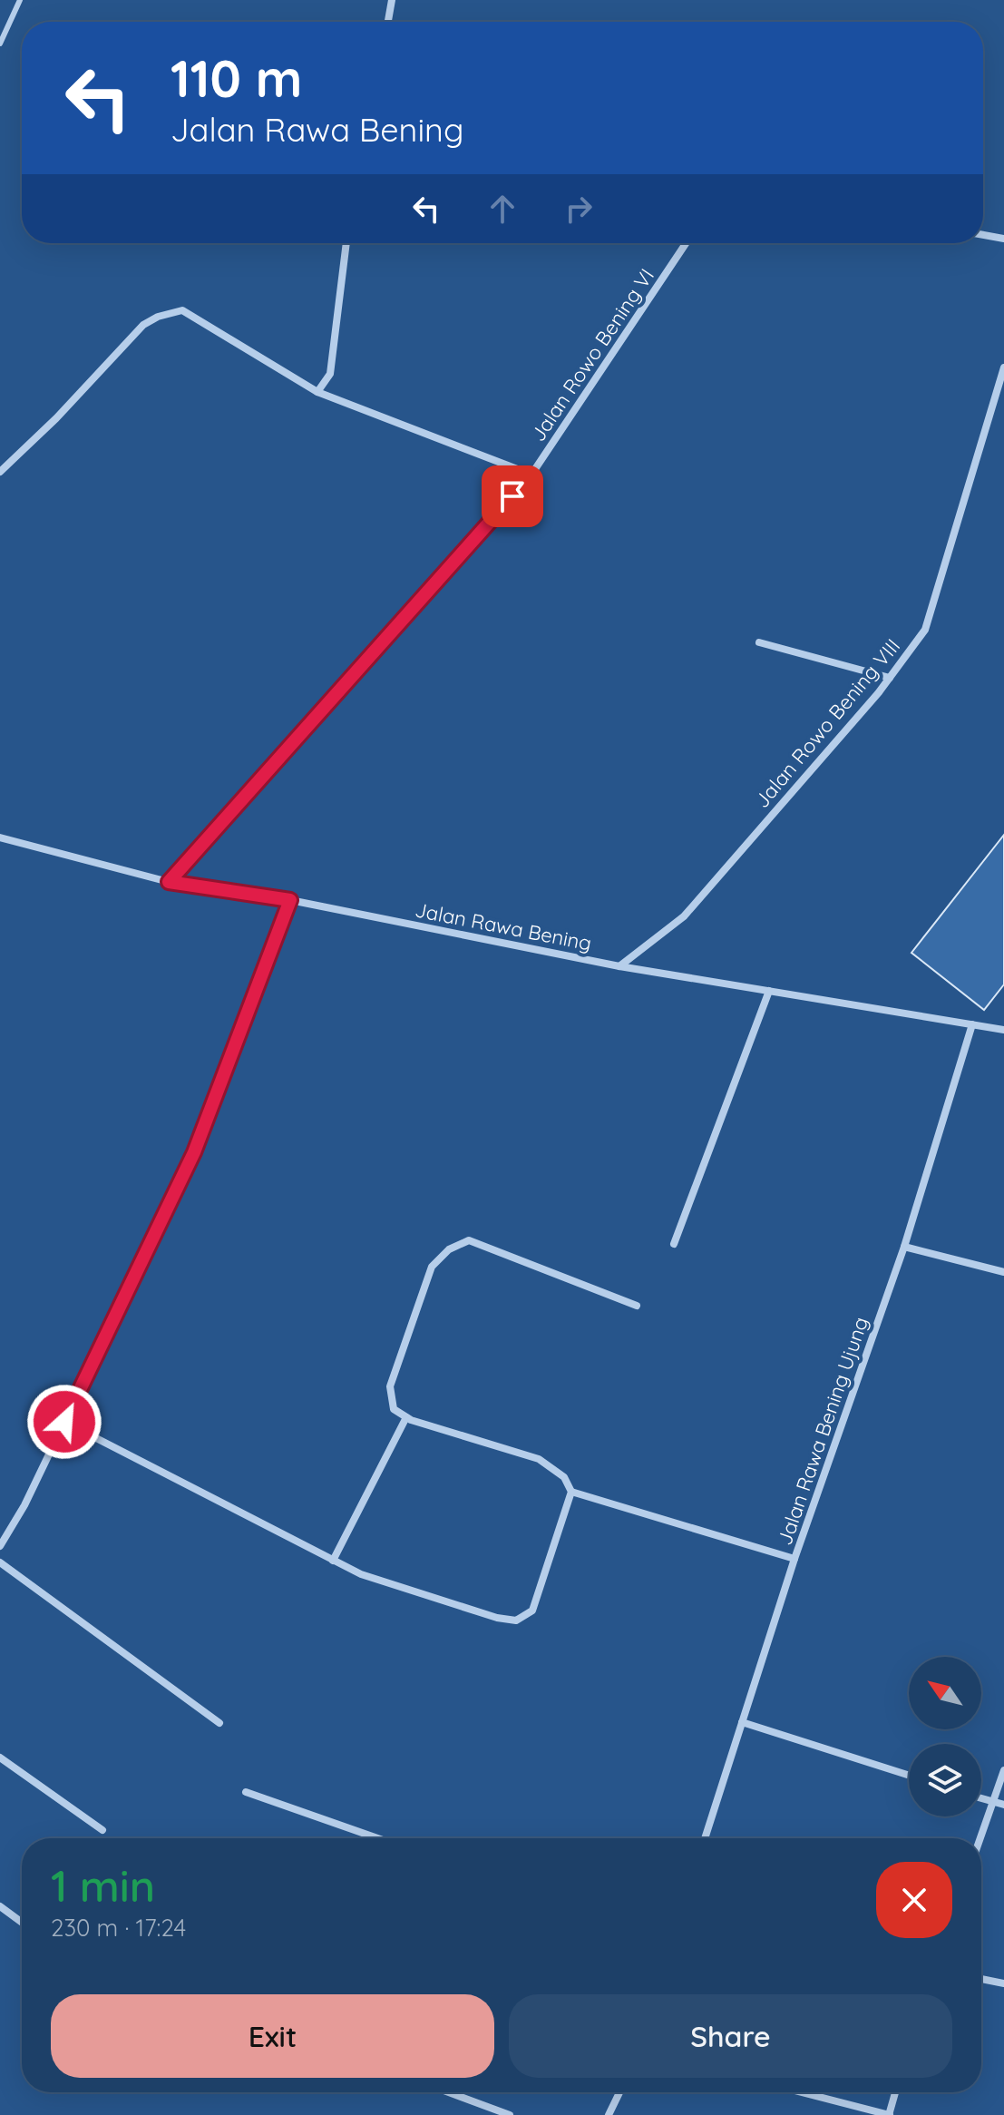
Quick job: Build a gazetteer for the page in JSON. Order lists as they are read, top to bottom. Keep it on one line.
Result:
{"streets":{"street":["Jalan Rowo Bening VI","Jalan Rowo Bening VIII","Jalan Rawa Bening","Jalan Rawa Bening Ujung"]},"crossings":[["Jalan Rowo Bening VI","Jalan Rawa Bening"],["Jalan Rowo Bening VIII","Jalan Rawa Bening"],["Jalan Rawa Bening","Jalan Rawa Bening Ujung"]],"north":"top left","page":{"turn":["110 m","Jalan Rawa Bening"],"heading":["1 min","230 m · 17:24"],"buttons":["Exit","Share"]}}
